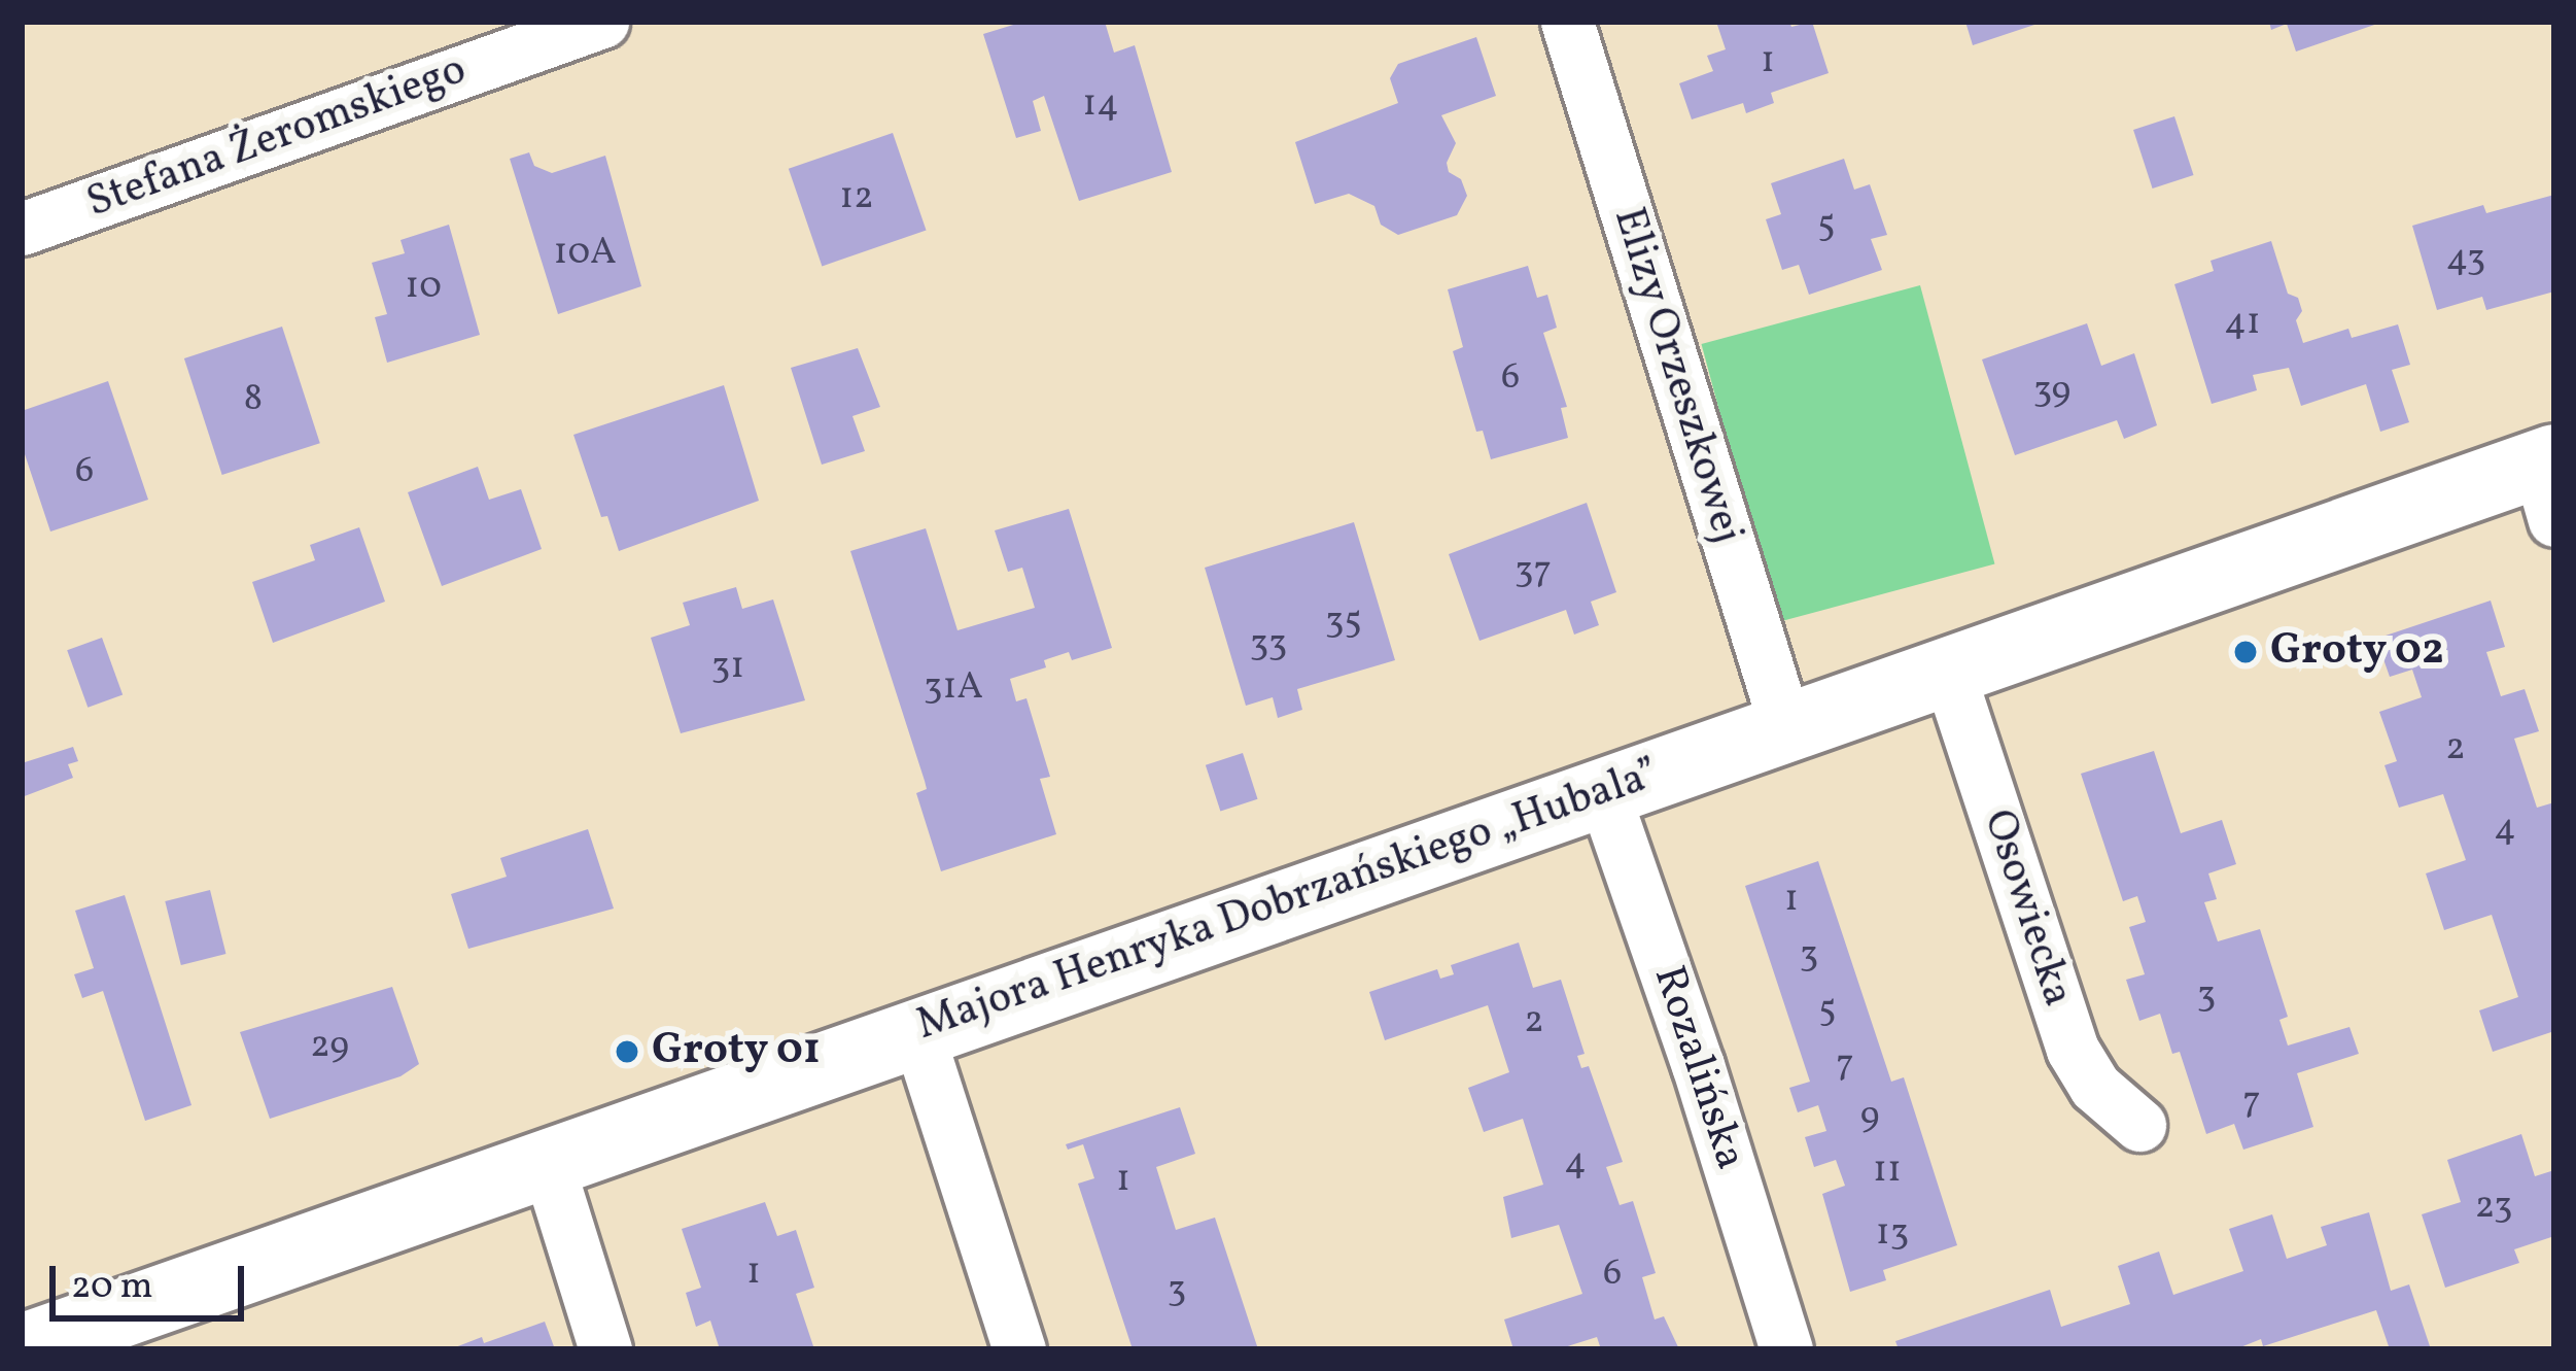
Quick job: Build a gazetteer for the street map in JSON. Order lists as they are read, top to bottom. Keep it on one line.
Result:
{"streets":{"street":["Stefana Żeromskiego","Elizy Orzeszkowej","Majora Henryka Dobrzańskiego „Hubala”","Osowiecka","Rozalińska"]},"crossings":[["Elizy Orzeszkowej","Majora Henryka Dobrzańskiego „Hubala”"],["Majora Henryka Dobrzańskiego „Hubala”","Osowiecka"],["Majora Henryka Dobrzańskiego „Hubala”","Rozalińska"]],"places":["Groty 02","Groty 01"],"house_numbers":["1","14","12","5","10A","43","10","41","6","39","8","6","37","35","33","31","31A","2","4","1","3","3","5","2","29","7","7","9","4","11","1","23","13","1","6","3"],"scale_bar":"20 m"}
